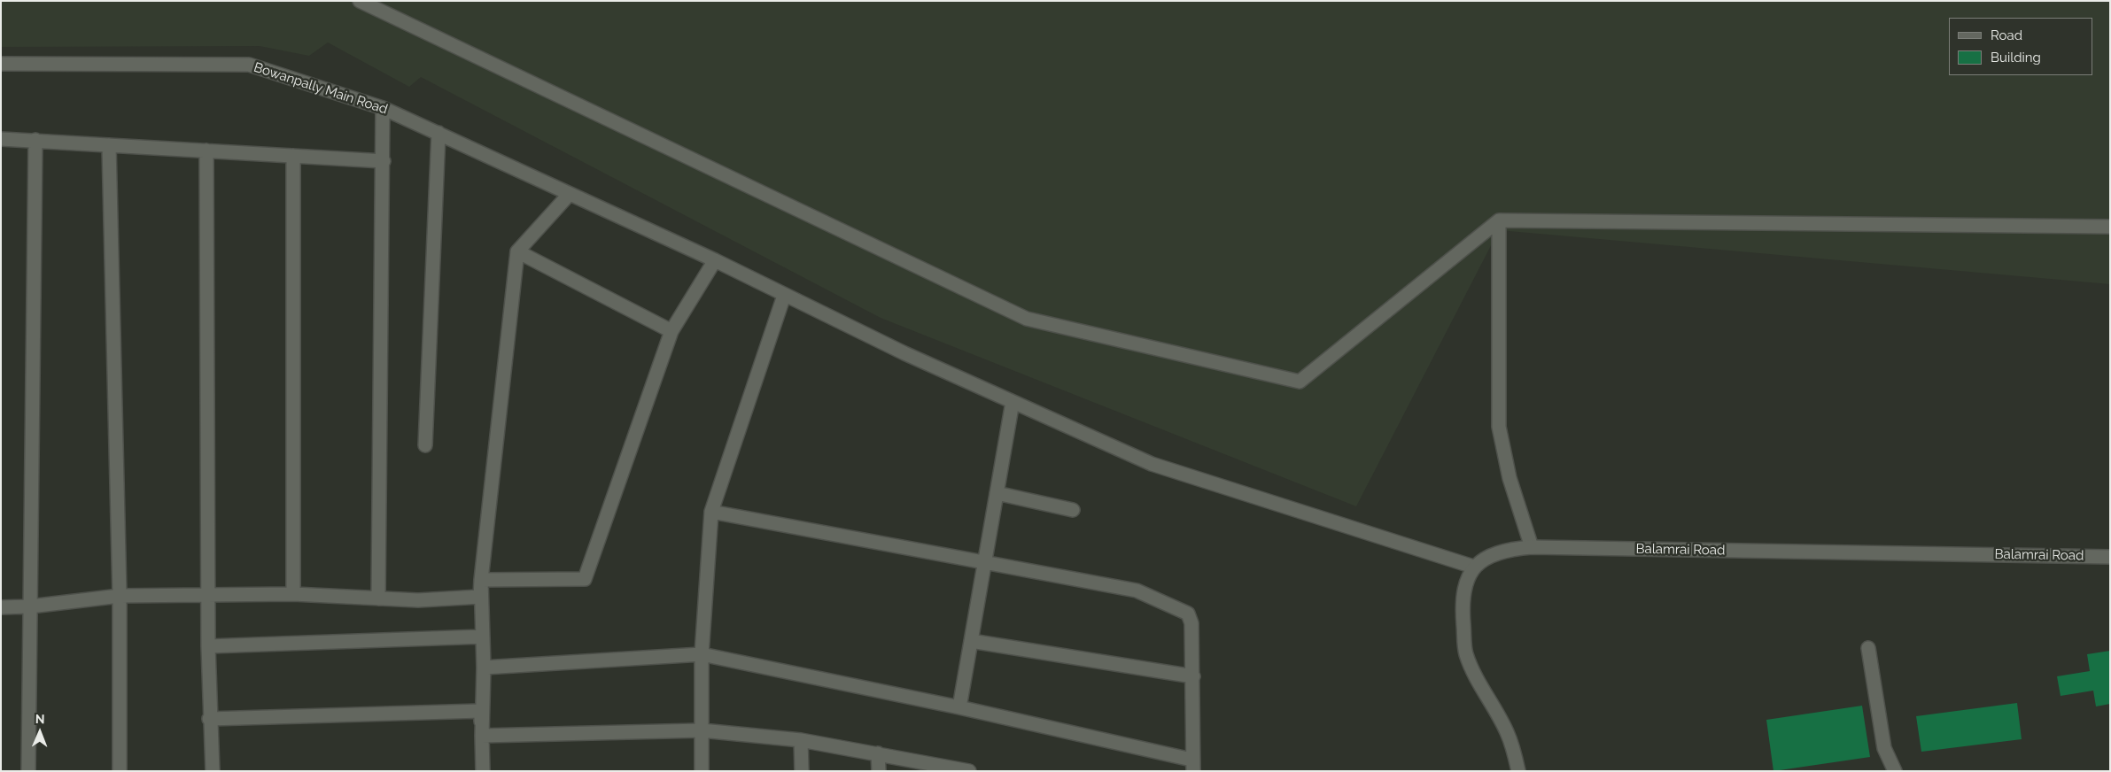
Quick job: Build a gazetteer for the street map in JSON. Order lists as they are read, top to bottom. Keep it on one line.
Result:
{"streets":{"street":["Bowanpally Main Road","Balamrai Road"]},"crossings":[["Bowanpally Main Road","Balamrai Road"]],"legend":["Road","Building"],"north":"top"}
